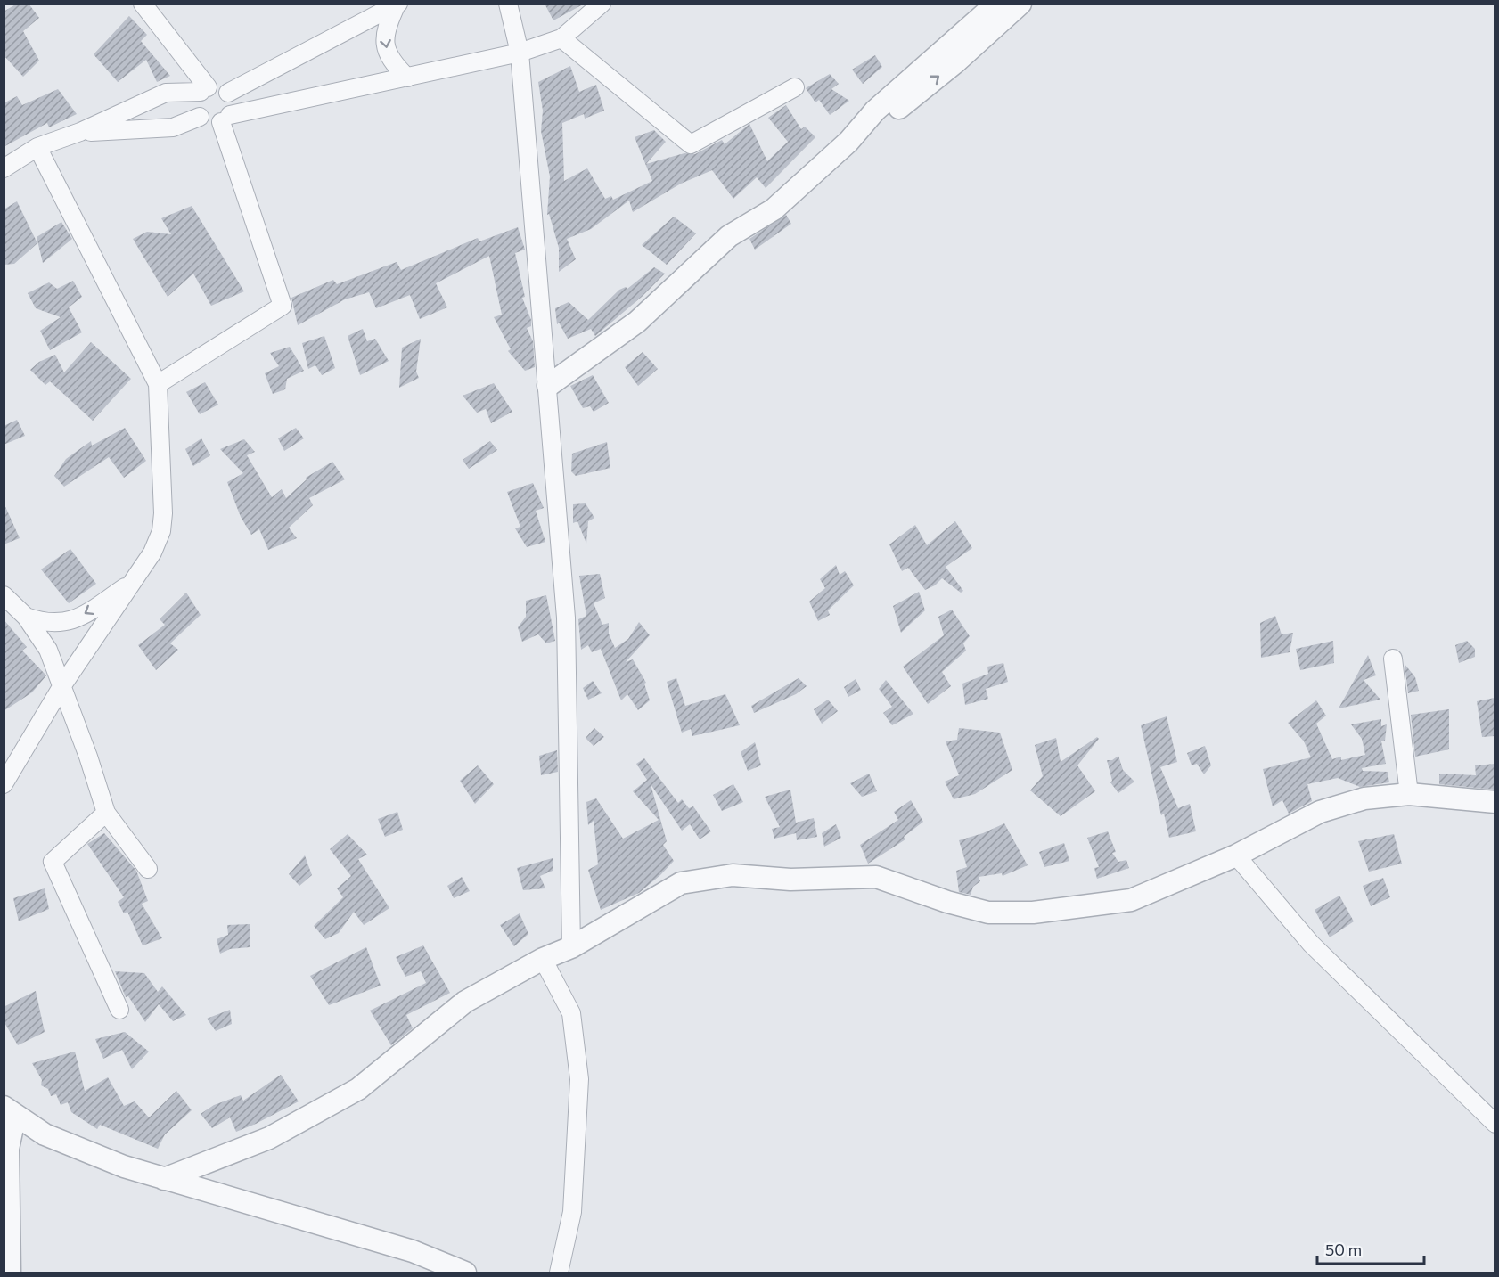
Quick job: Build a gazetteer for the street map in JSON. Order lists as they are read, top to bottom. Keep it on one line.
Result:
{"scale_bar":"50 m"}
